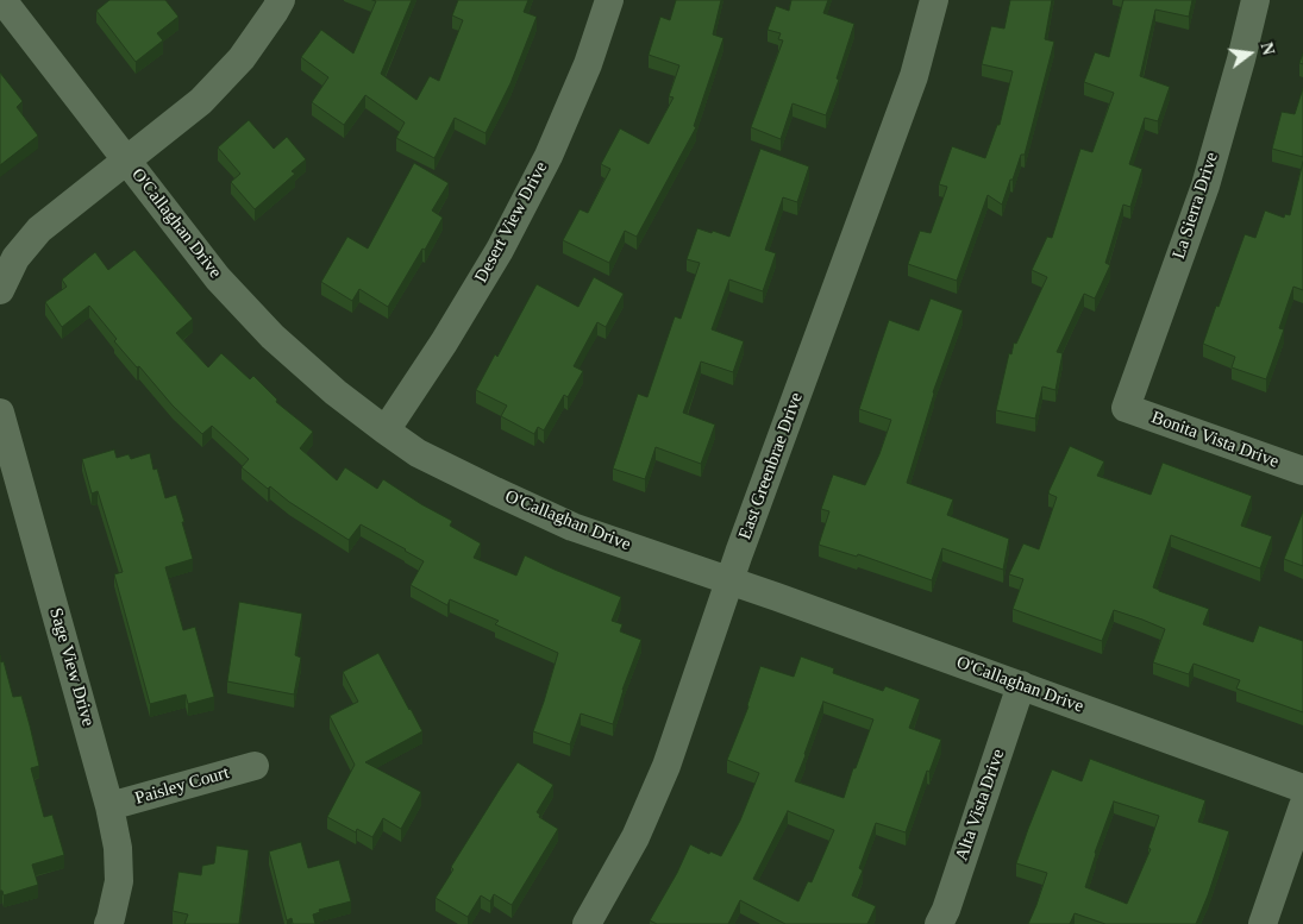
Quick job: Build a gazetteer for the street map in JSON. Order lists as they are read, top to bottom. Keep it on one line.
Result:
{"streets":{"street":["La Sierra Drive","Desert View Drive","O'Callaghan Drive","Bonita Vista Drive","East Greenbrae Drive","Sage View Drive","Paisley Court","Alta Vista Drive"]},"crossings":[["La Sierra Drive","Bonita Vista Drive"],["Desert View Drive","O'Callaghan Drive"],["O'Callaghan Drive","East Greenbrae Drive"],["O'Callaghan Drive","Alta Vista Drive"],["Sage View Drive","Paisley Court"]],"north":"right"}
